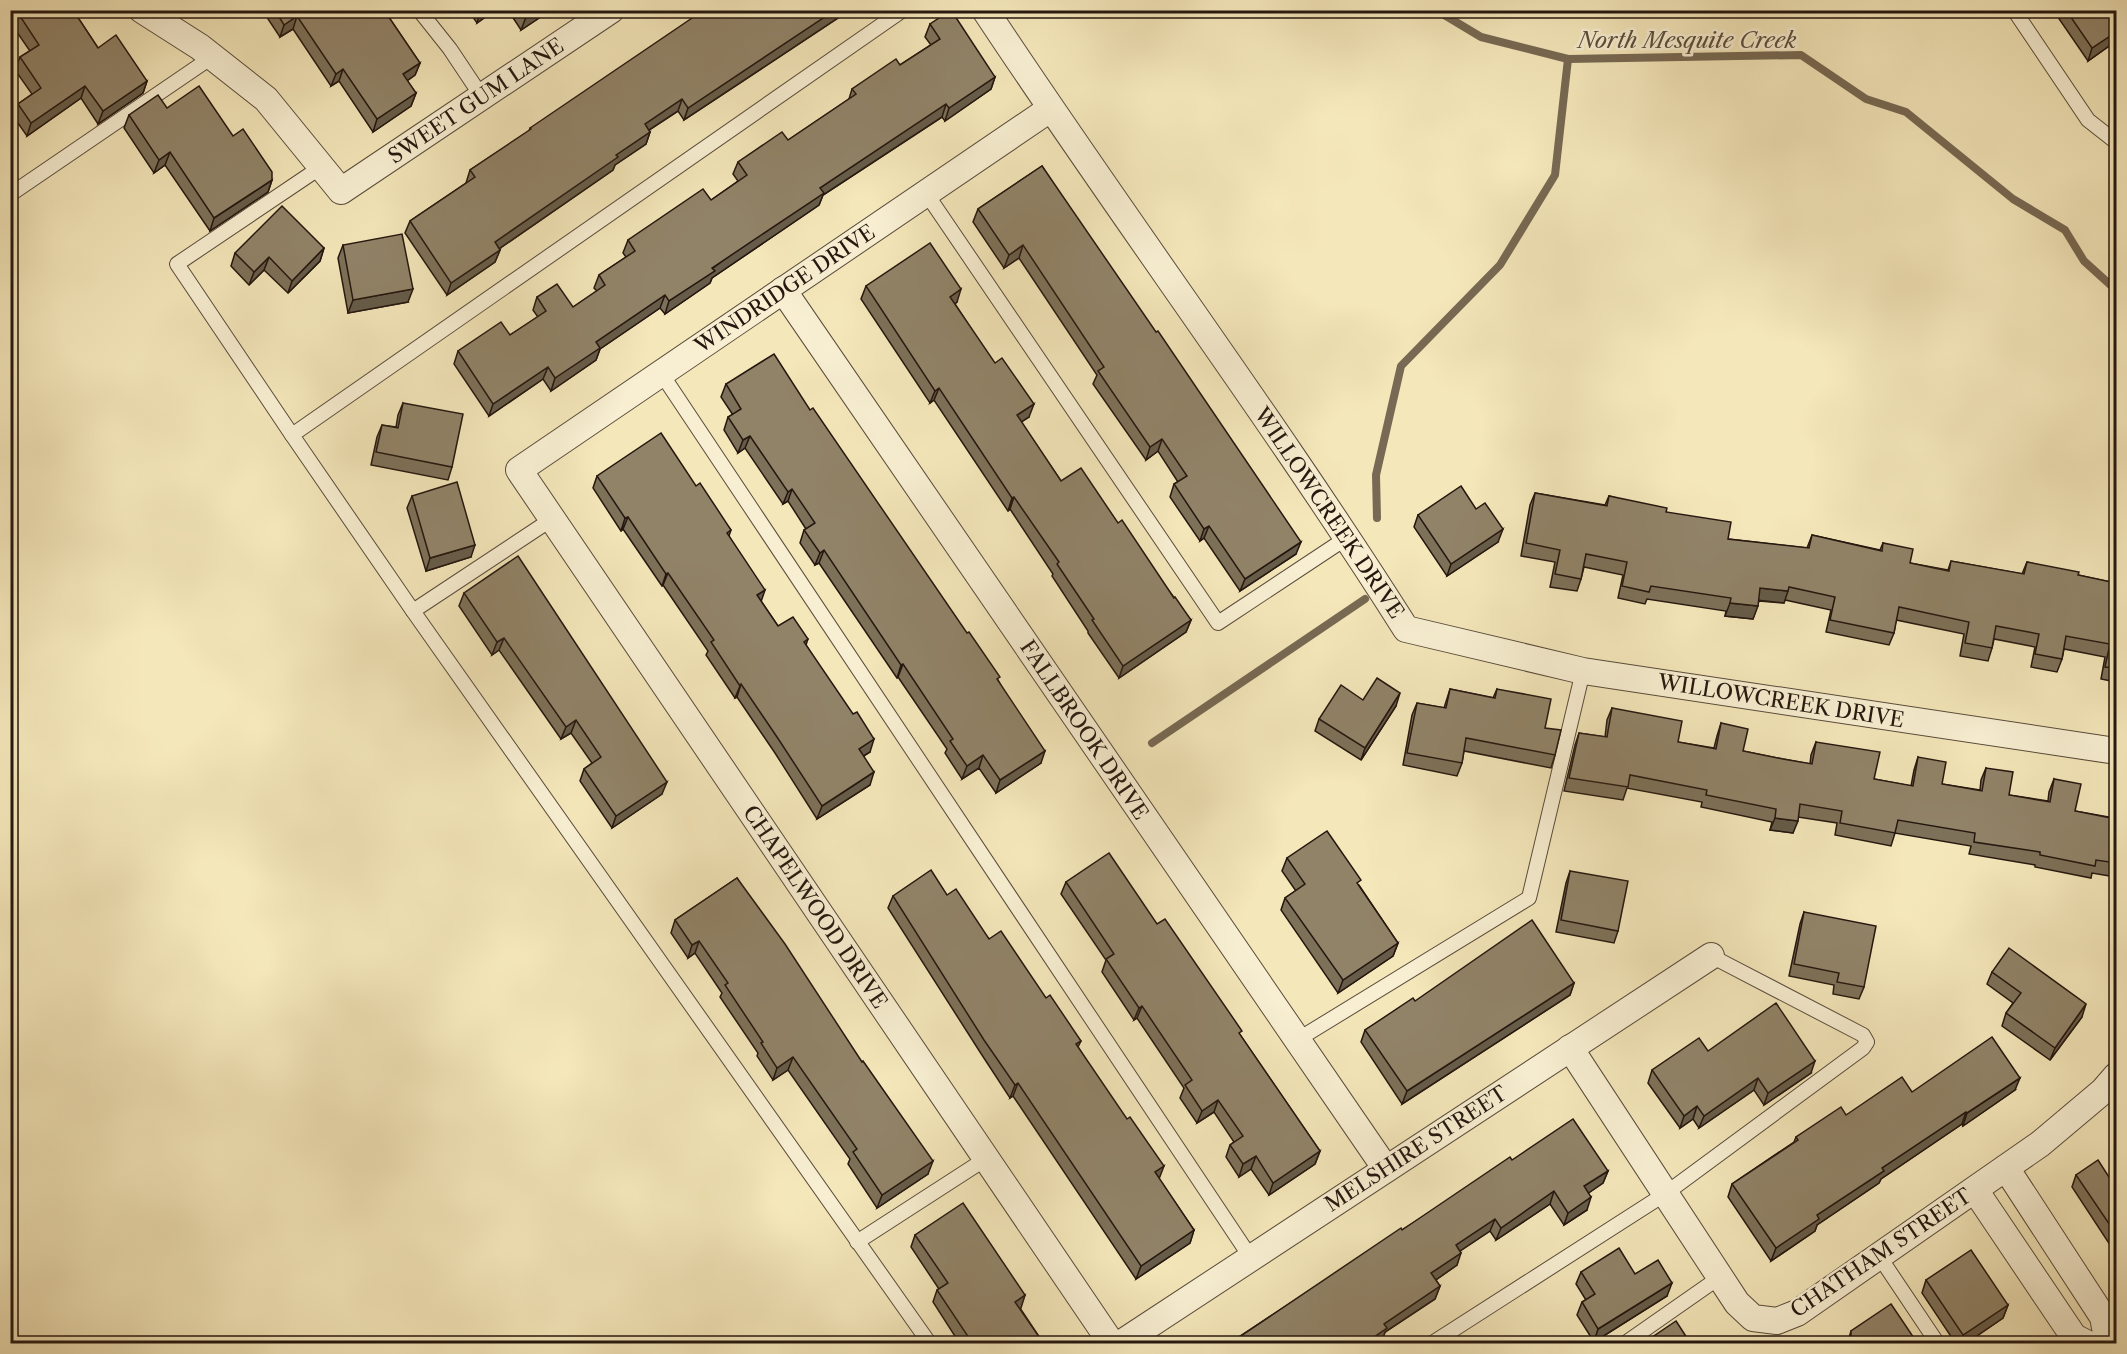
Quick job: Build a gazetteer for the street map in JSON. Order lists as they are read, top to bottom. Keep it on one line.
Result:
{"streets":{"street":["SWEET GUM LANE","WINDRIDGE DRIVE","WILLOWCREEK DRIVE","FALLBROOK DRIVE","CHAPELWOOD DRIVE","MELSHIRE STREET","CHATHAM STREET"]},"crossings":[["WINDRIDGE DRIVE","WILLOWCREEK DRIVE"],["WINDRIDGE DRIVE","FALLBROOK DRIVE"],["WINDRIDGE DRIVE","CHAPELWOOD DRIVE"],["FALLBROOK DRIVE","MELSHIRE STREET"],["MELSHIRE STREET","CHATHAM STREET"]],"water":["North Mesquite Creek"]}
